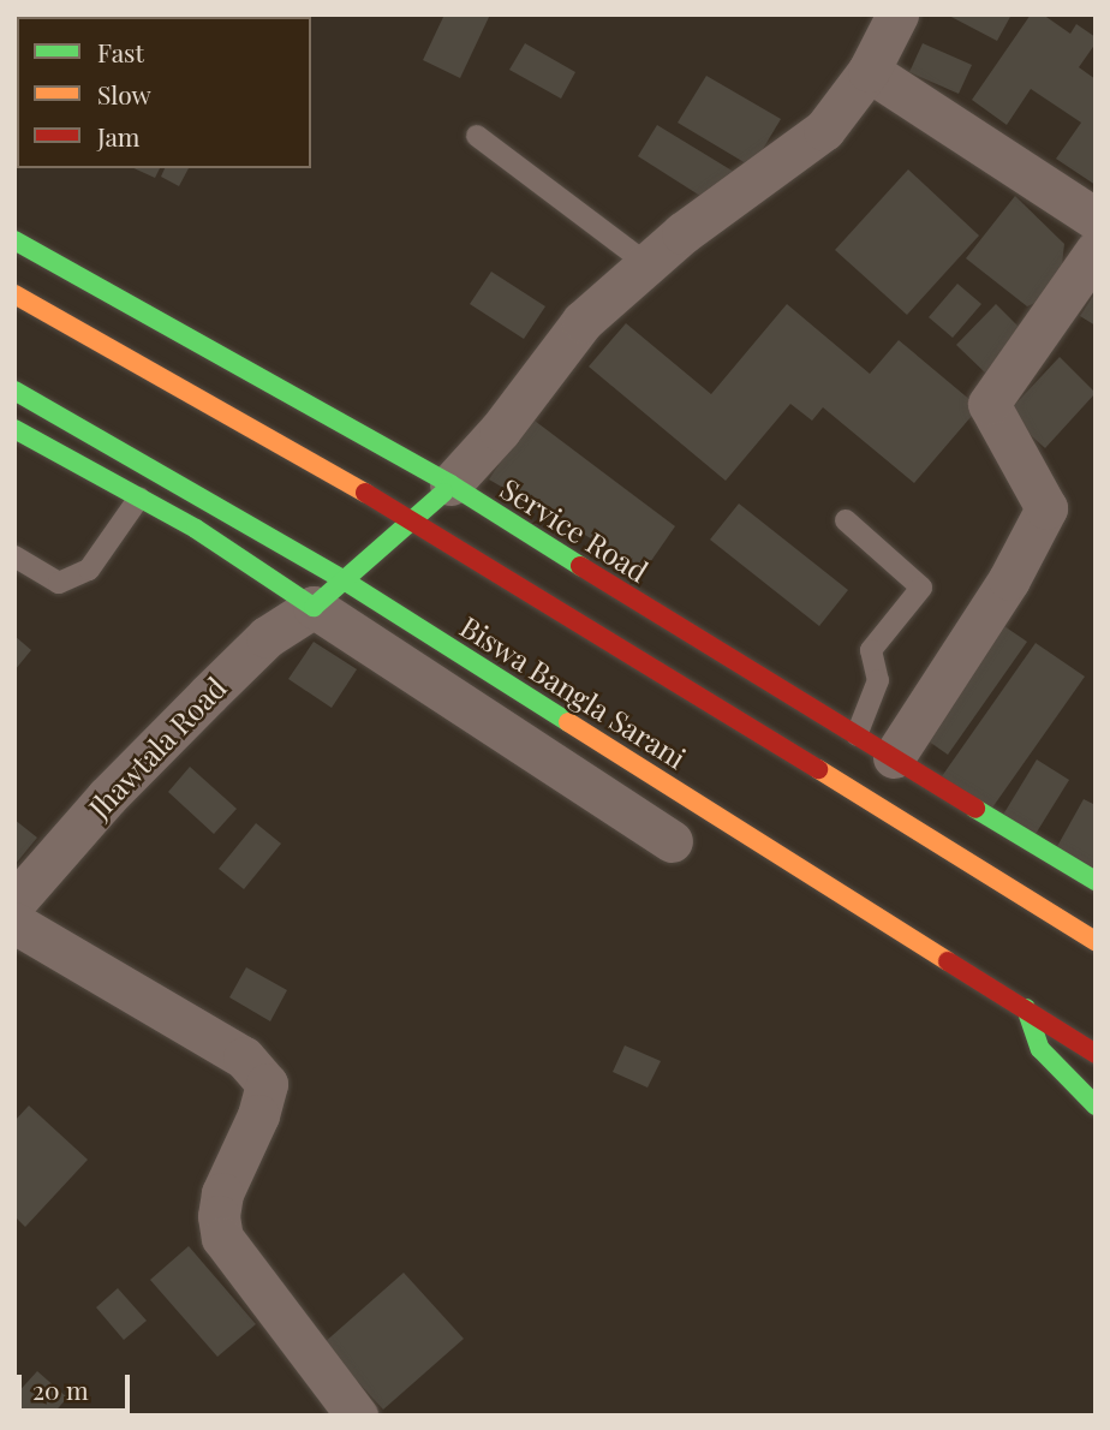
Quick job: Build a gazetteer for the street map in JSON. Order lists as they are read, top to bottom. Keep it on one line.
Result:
{"streets":{"main road":["Service Road","Biswa Bangla Sarani"],"street":["Jhawtala Road"]},"legend":["Fast","Slow","Jam"],"scale_bar":"20 m"}
